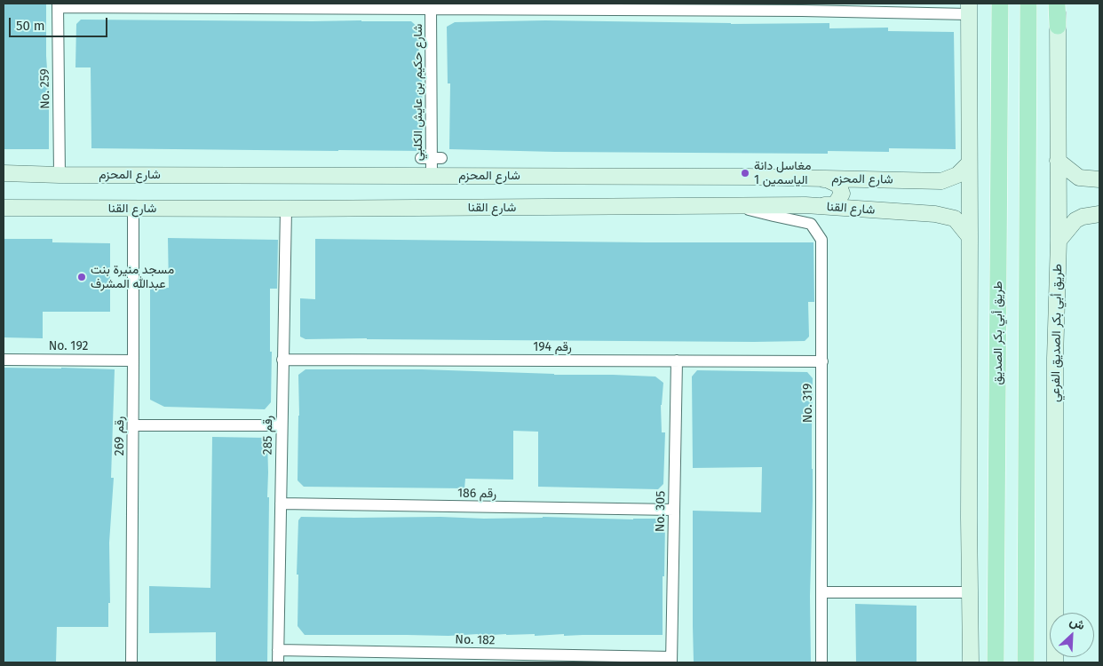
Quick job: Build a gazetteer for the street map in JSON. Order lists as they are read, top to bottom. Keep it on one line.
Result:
{"streets":{"main road":["طريق أبي بكر الصديق"],"street":["No. 259","شارع حكيم بن عايش الكلبي","شارع المحزم","شارع القنا","طريق أبي بكر الصديق الفرعي","No. 192","رقم 194","No. 319","رقم 285","رقم 269","رقم 186","No. 305","No. 182"]},"crossings":[["No. 259","شارع المحزم"],["شارع حكيم بن عايش الكلبي","شارع المحزم"],["شارع القنا","No. 319"],["شارع القنا","رقم 285"],["شارع القنا","رقم 269"],["No. 192","رقم 269"],["رقم 194","No. 319"],["رقم 194","رقم 285"],["رقم 194","No. 305"],["رقم 285","رقم 186"],["رقم 285","No. 182"],["رقم 186","No. 305"],["No. 305","No. 182"]],"places":["مغاسل دانة الياسمين 1","مسجد منيرة بنت عبدالله المشرف"],"scale_bar":"50 m","north":"top right"}
